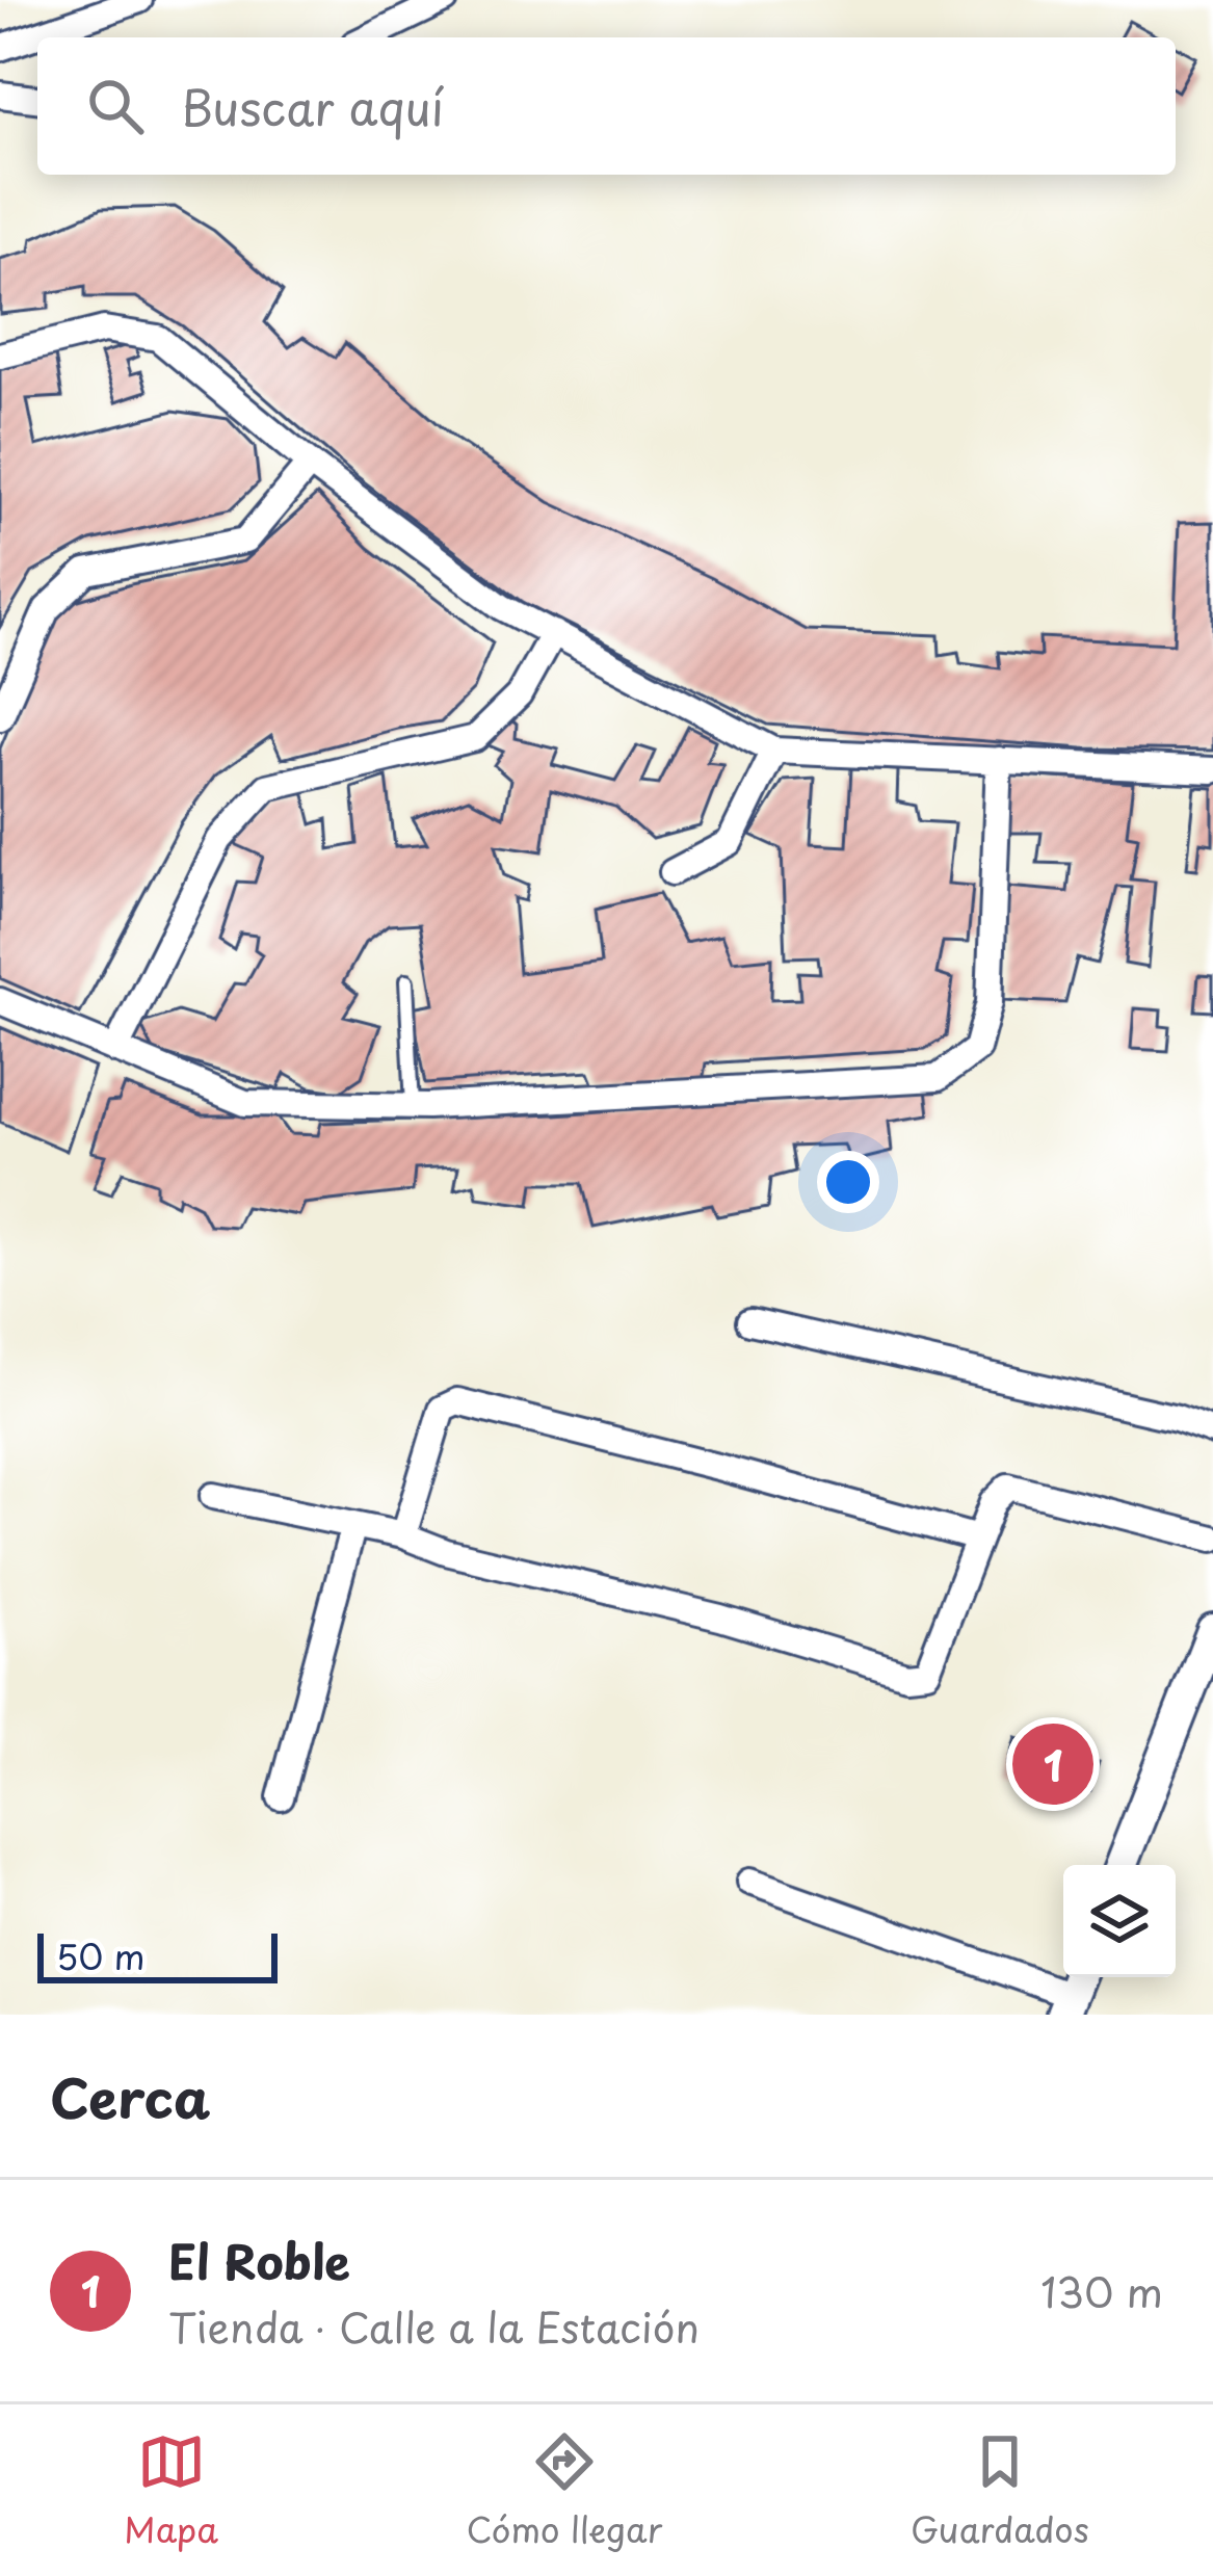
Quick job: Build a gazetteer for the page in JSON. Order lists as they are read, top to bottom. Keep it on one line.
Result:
{"scale_bar":"50 m","page":{"search":"Buscar aquí","pins":"1","scale":"50 m","heading":"Cerca","list":[{"mark":"1","name":"El Roble","note":"Tienda · Calle a la Estación","value":"130 m"}],"nav":["Mapa","Cómo llegar","Guardados"]}}
